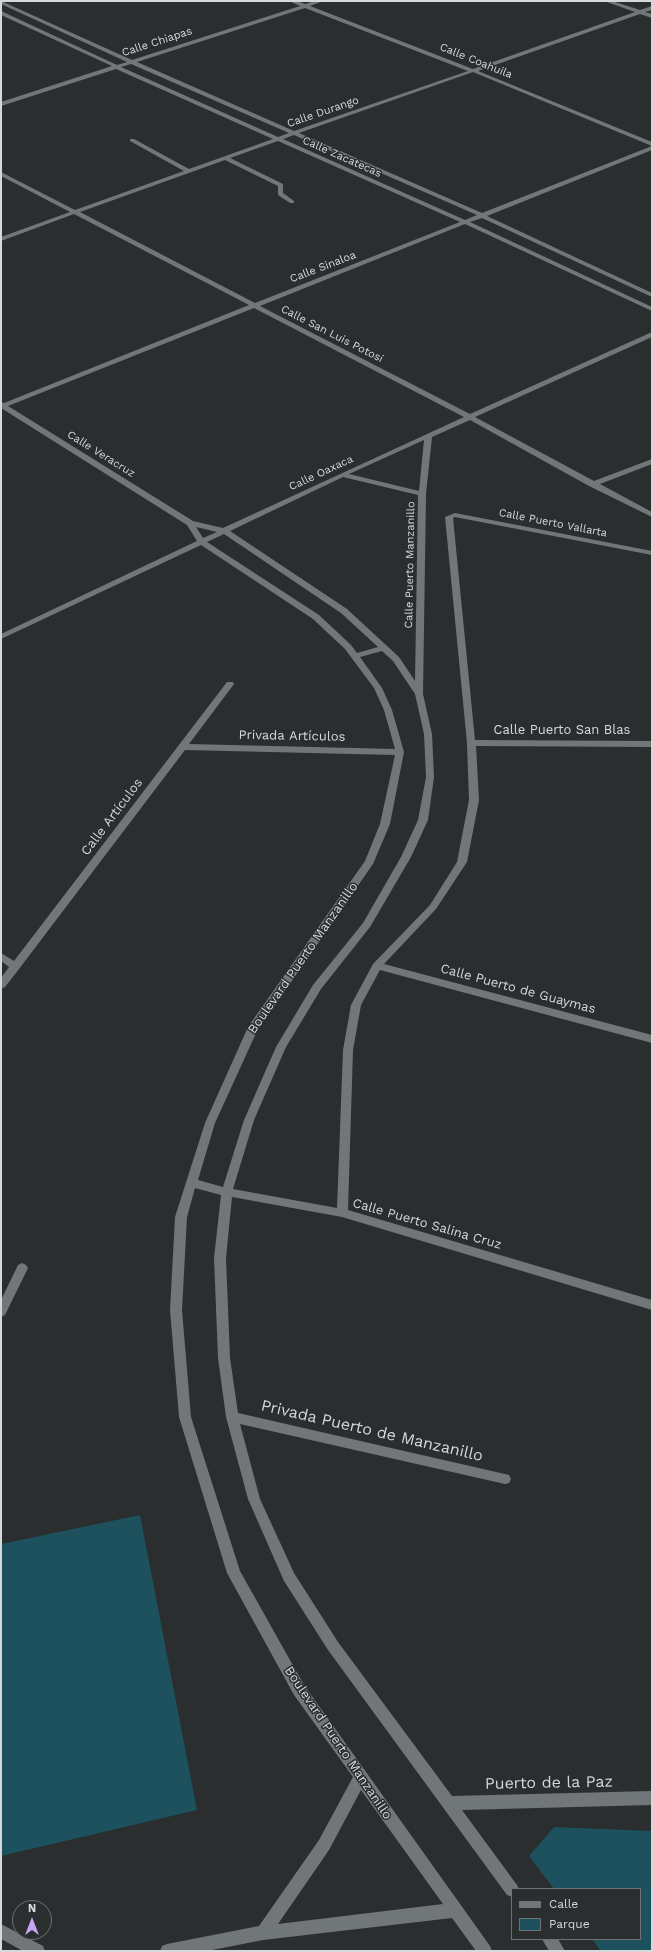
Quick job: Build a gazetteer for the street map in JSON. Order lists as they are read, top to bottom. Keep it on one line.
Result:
{"streets":{"street":["Calle Chiapas","Calle Coahuila","Calle Durango","Calle Zacatecas","Calle Sinaloa","Calle San Luis Potosí","Calle Veracruz","Calle Oaxaca","Calle Puerto Vallarta","Calle Puerto Manzanillo","Calle Puerto San Blas","Privada Artículos","Calle Artículos","Boulevard Puerto Manzanillo","Calle Puerto de Guaymas","Calle Puerto Salina Cruz","Privada Puerto de Manzanillo","Puerto de la Paz"]},"crossings":[["Calle Chiapas","Calle Coahuila"],["Calle Chiapas","Calle Zacatecas"],["Calle Coahuila","Calle Durango"],["Calle Durango","Calle Zacatecas"],["Calle Durango","Calle San Luis Potosí"],["Calle Zacatecas","Calle Sinaloa"],["Calle Sinaloa","Calle San Luis Potosí"],["Calle Sinaloa","Calle Veracruz"],["Calle San Luis Potosí","Calle Oaxaca"],["Calle Veracruz","Calle Oaxaca"],["Calle Veracruz","Boulevard Puerto Manzanillo"],["Calle Oaxaca","Calle Puerto Manzanillo"],["Calle Oaxaca","Boulevard Puerto Manzanillo"],["Calle Puerto Vallarta","Calle Puerto San Blas"],["Privada Artículos","Calle Artículos"],["Privada Artículos","Boulevard Puerto Manzanillo"],["Boulevard Puerto Manzanillo","Calle Puerto Salina Cruz"]],"legend":["Calle","Parque"],"north":"top"}
